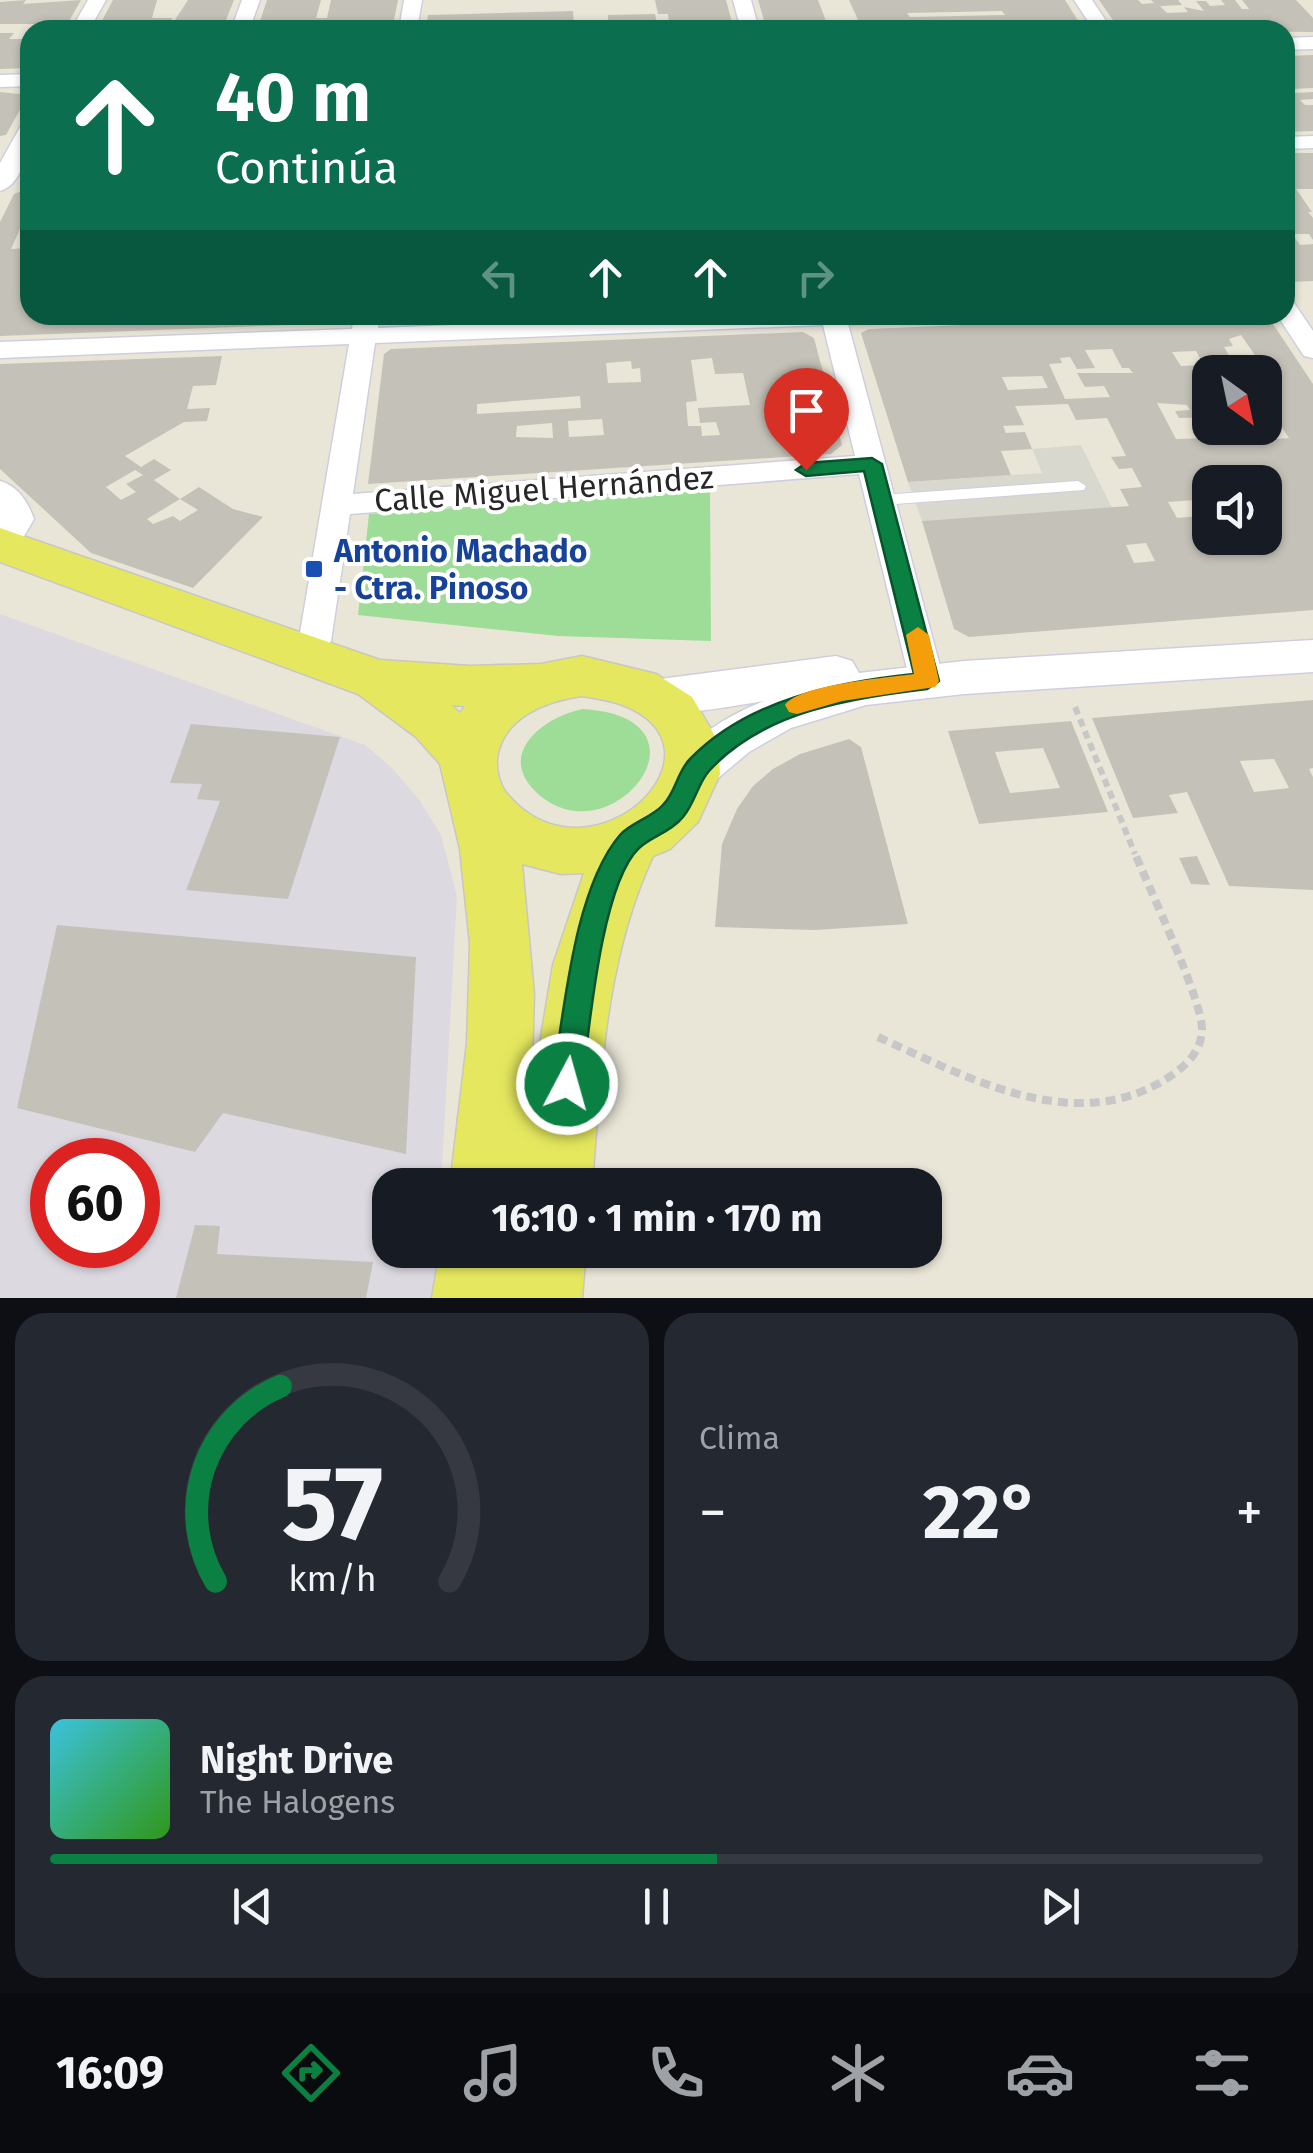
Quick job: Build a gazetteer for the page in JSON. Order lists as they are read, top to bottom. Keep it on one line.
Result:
{"streets":{"street":["Calle Miguel Hernández"]},"places":{"transit":["Antonio Machado - Ctra. Pinoso"]},"north":"bottom right","page":{"turn":["40 m","Continúa"],"limit":"60","trip":"16:10 · 1 min · 170 m","tile":"Clima","heat":["−","22°","+"],"song":["Night Drive","The Halogens"],"tabs":"16:09","gauge":["57","km/h"]}}
